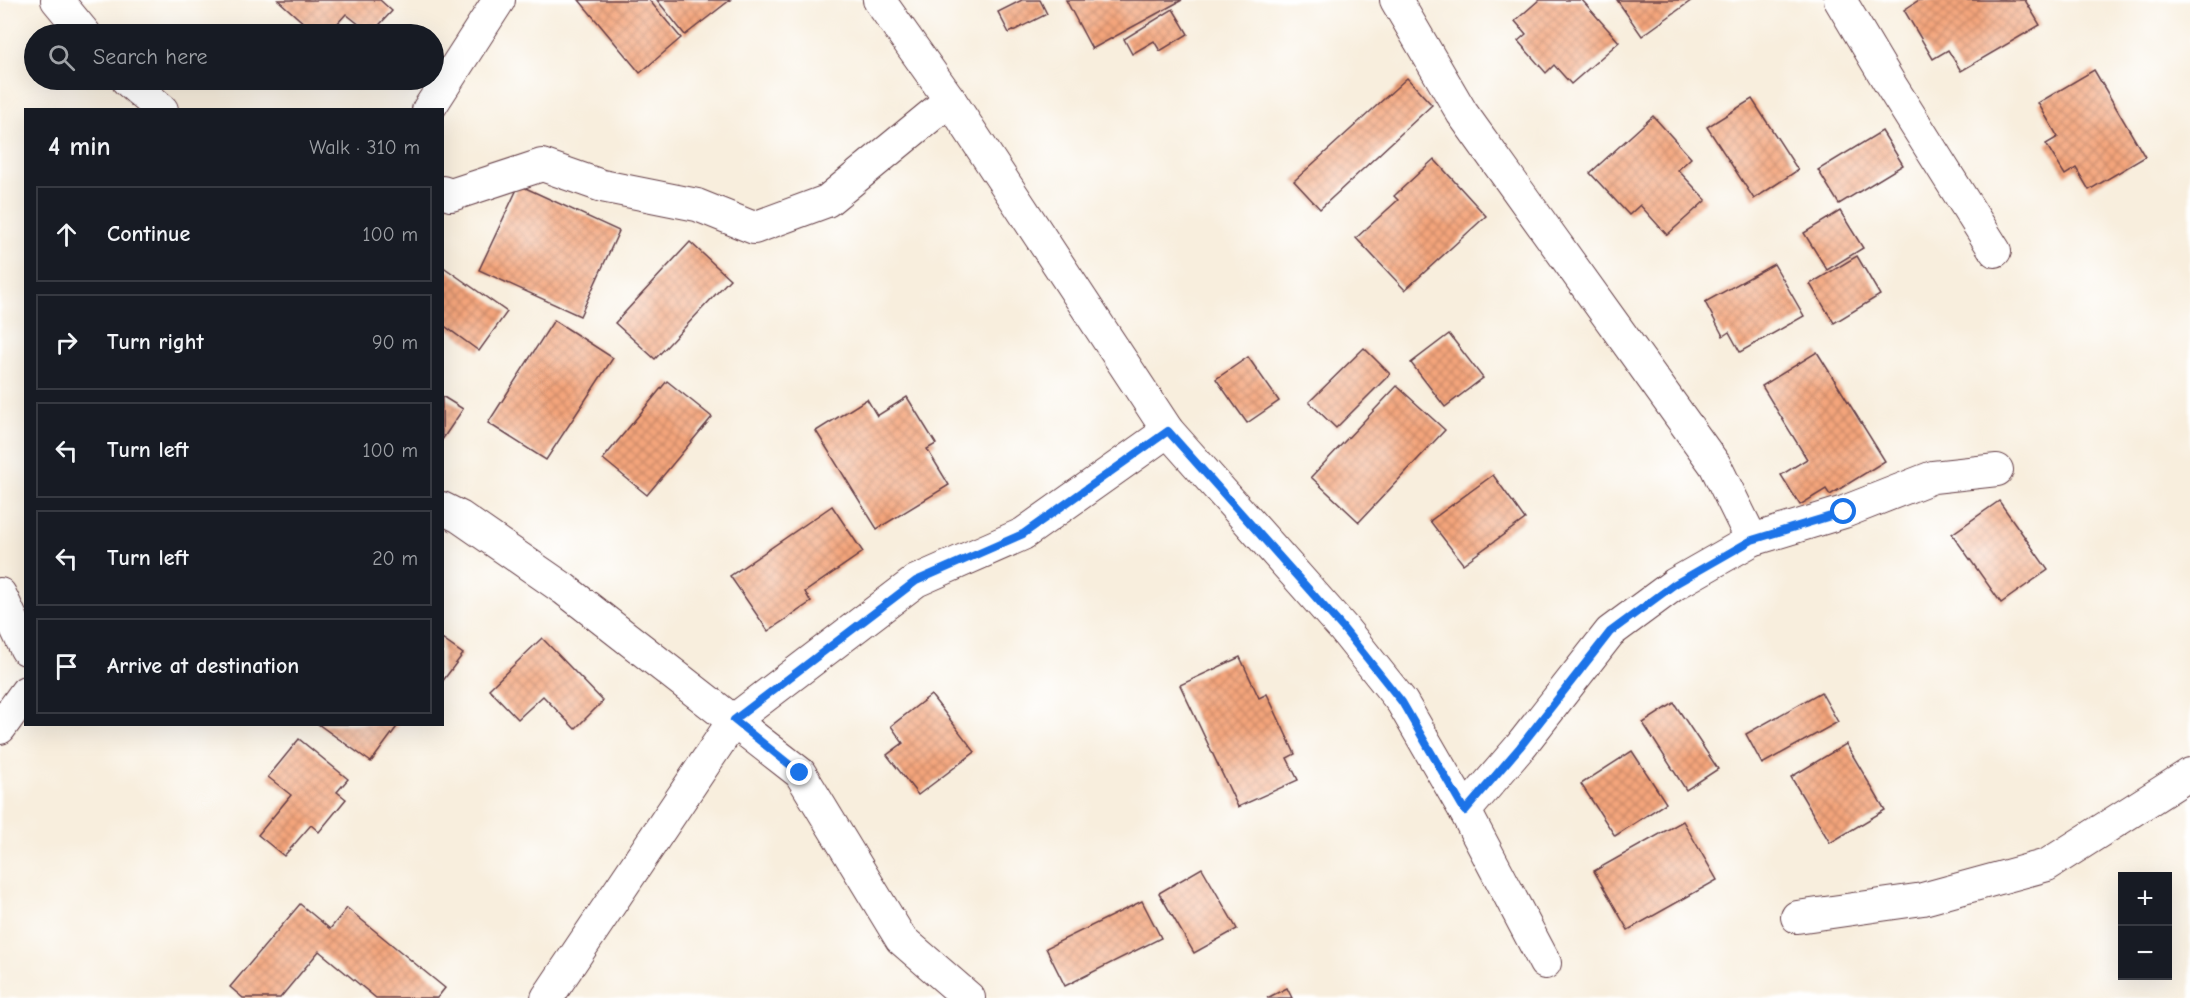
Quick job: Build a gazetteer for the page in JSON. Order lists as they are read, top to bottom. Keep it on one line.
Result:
{"page":{"search":"Search here","heading":["4 min","Walk · 310 m"],"list":[["Continue","100 m"],["Turn right","90 m"],["Turn left","100 m"],["Turn left","20 m"],"Arrive at destination"],"map_buttons":["+","−"]}}
